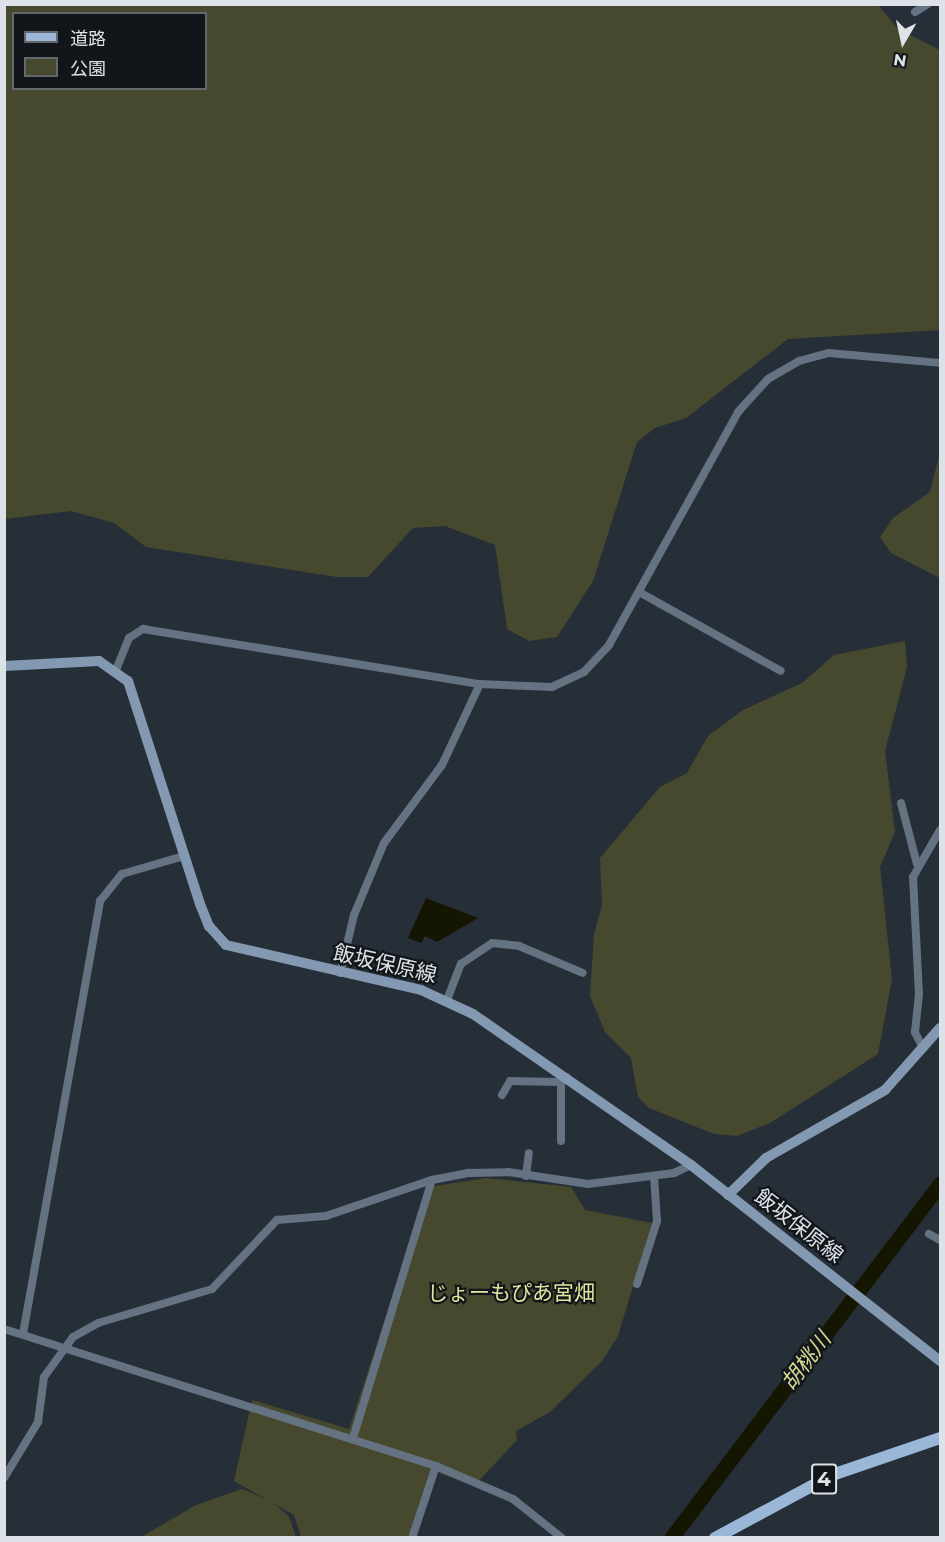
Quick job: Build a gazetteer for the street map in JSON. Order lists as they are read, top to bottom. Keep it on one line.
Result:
{"streets":{"main road":["飯坂保原線","4"]},"water":["胡桃川"],"parks":["じょーもぴあ宮畑"],"legend":["道路","公園"],"north":"bottom"}
